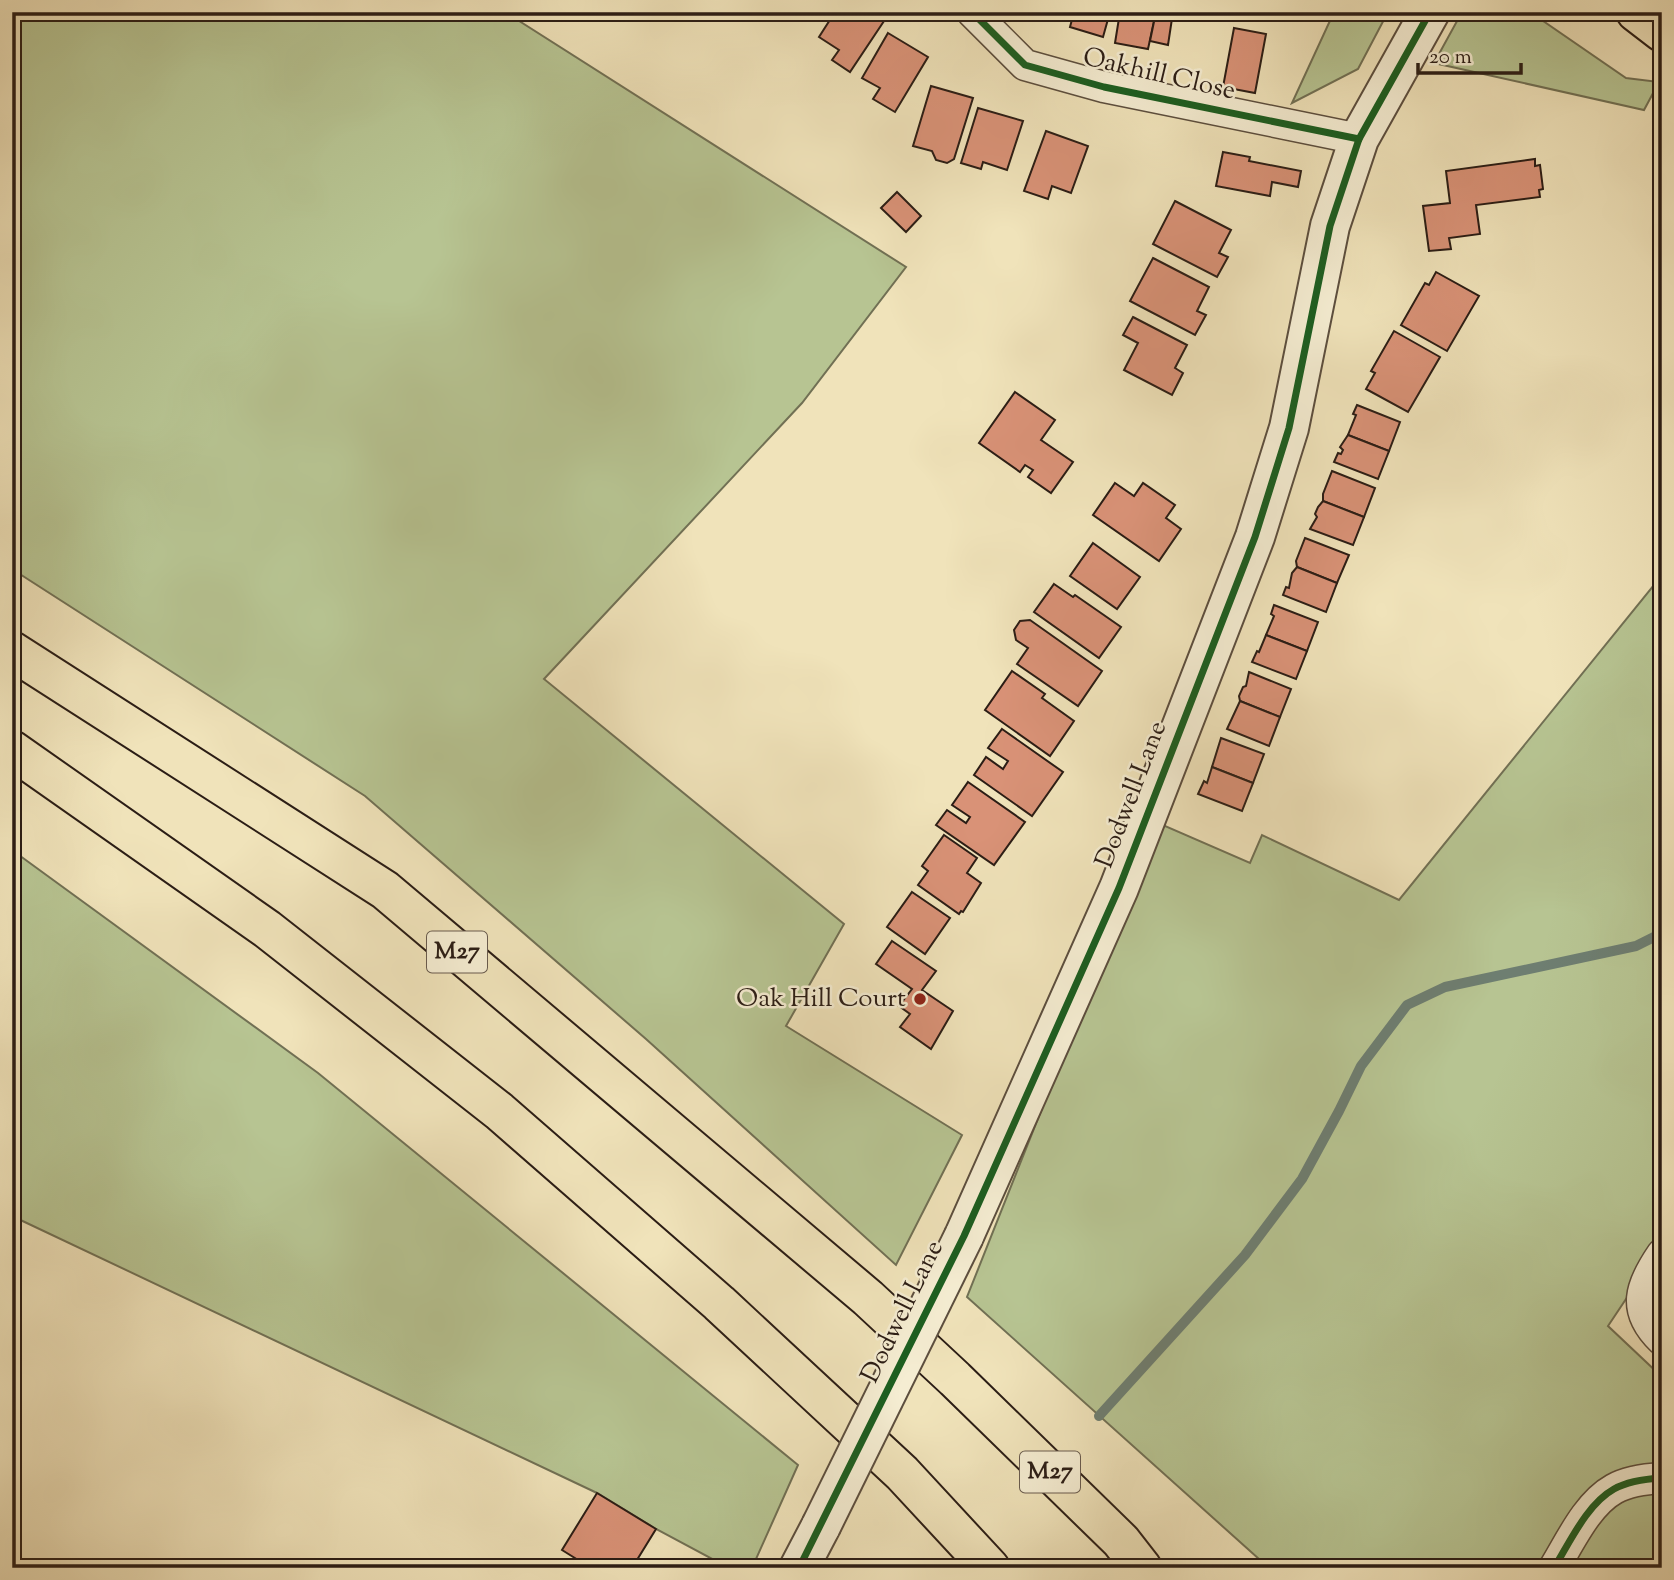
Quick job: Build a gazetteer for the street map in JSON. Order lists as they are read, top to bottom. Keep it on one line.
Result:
{"streets":{"main road":["M27"],"street":["Oakhill Close","Dodwell Lane"]},"crossings":[["Oakhill Close","Dodwell Lane"]],"places":["Oak Hill Court"],"scale_bar":"20 m"}
